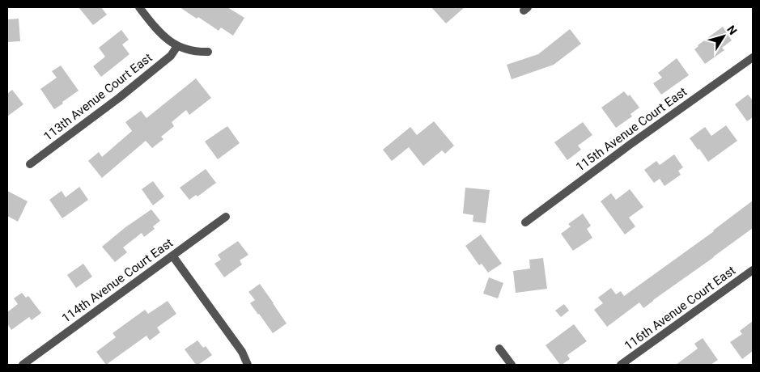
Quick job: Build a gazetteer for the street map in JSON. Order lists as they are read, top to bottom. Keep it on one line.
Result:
{"streets":{"street":["113th Avenue Court East","115th Avenue Court East","114th Avenue Court East","116th Avenue Court East"]},"north":"top right"}
